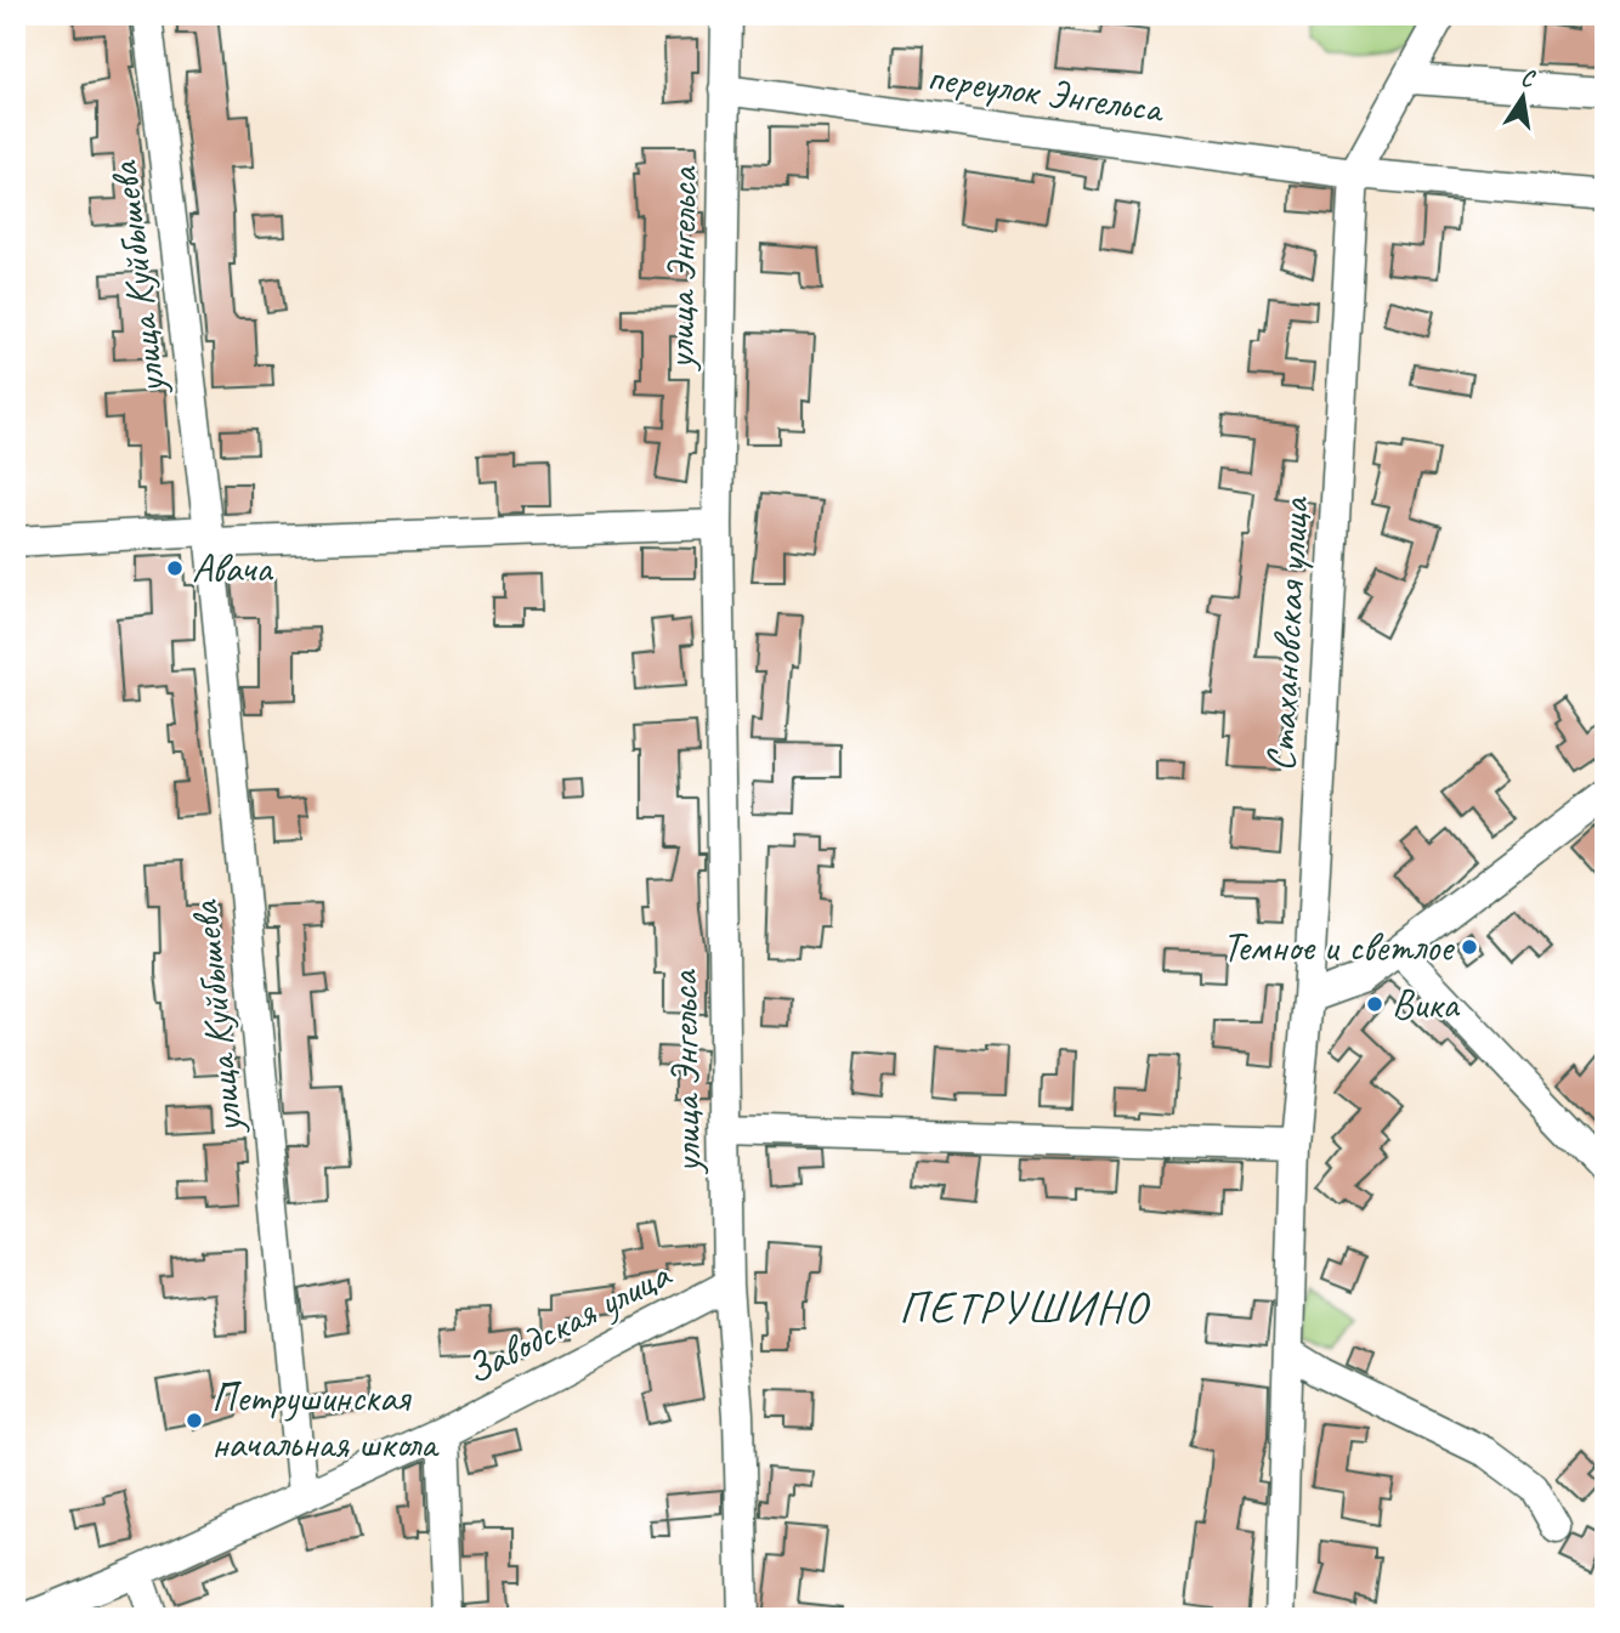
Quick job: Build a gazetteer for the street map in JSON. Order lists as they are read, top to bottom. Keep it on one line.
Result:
{"streets":{"street":["переулок Энгельса","улица Энгельса","улица Куйбышева","Стахановская улица","Заводская улица"]},"crossings":[["переулок Энгельса","улица Энгельса"],["переулок Энгельса","Стахановская улица"],["улица Энгельса","Заводская улица"],["улица Куйбышева","Заводская улица"]],"districts":["ПЕТРУШИНО"],"places":["Авача","Темное и светлое","Вика","Петрушинская начальная школа"],"north":"top"}
